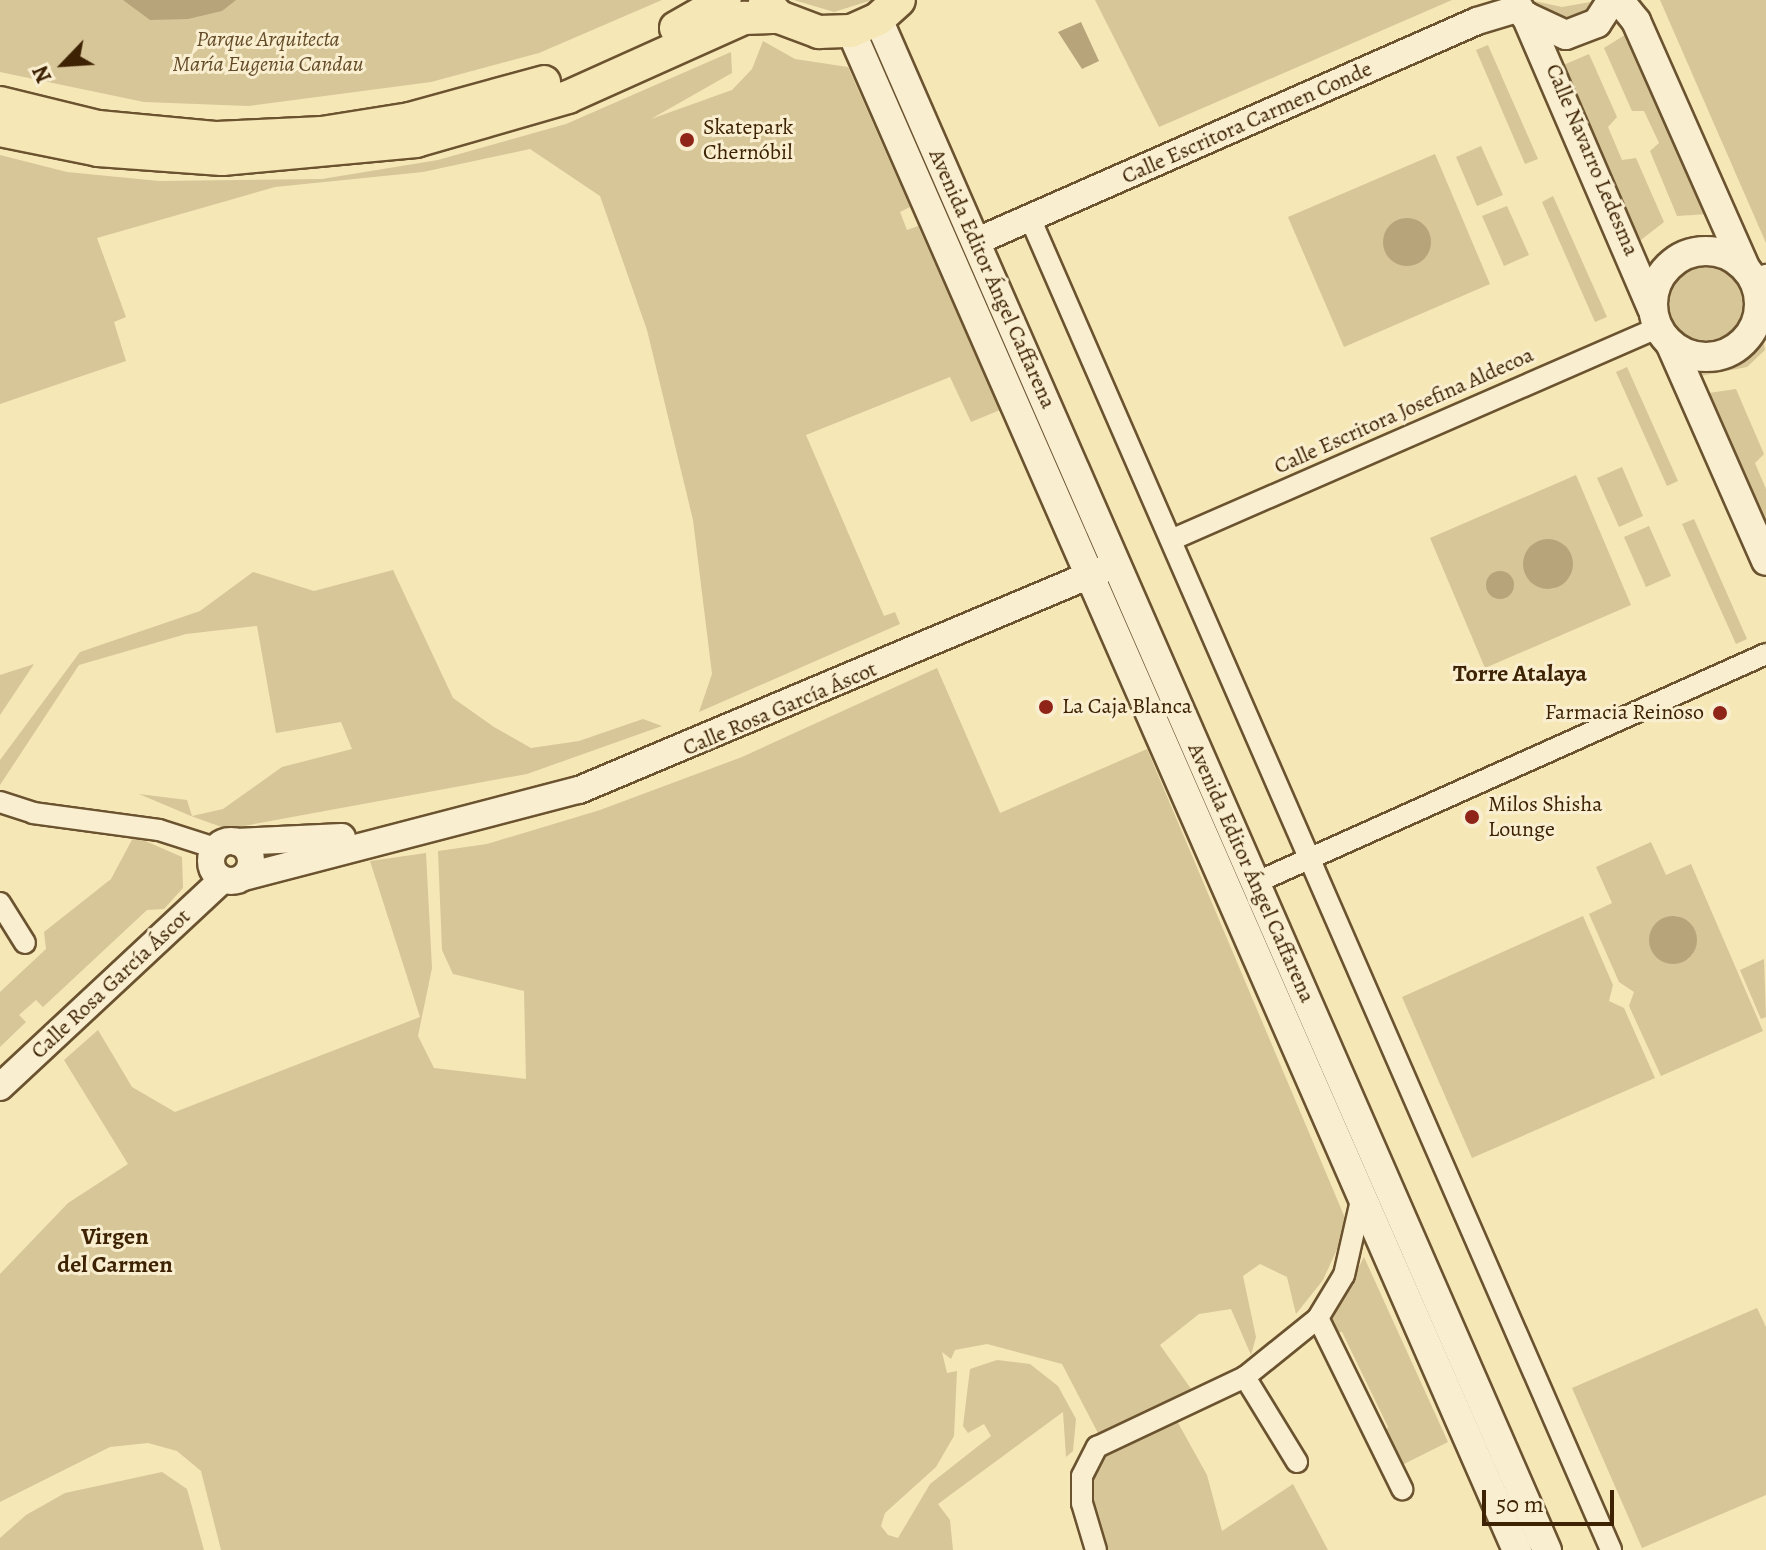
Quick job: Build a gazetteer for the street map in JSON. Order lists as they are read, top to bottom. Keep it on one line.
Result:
{"streets":{"main road":["Calle Navarro Ledesma","Avenida Editor Ángel Caffarena"],"street":["Calle Escritora Carmen Conde","Calle Escritora Josefina Aldecoa","Calle Rosa García Áscot"]},"crossings":[["Calle Escritora Carmen Conde","Calle Navarro Ledesma"],["Calle Escritora Carmen Conde","Avenida Editor Ángel Caffarena"],["Calle Navarro Ledesma","Calle Escritora Josefina Aldecoa"],["Avenida Editor Ángel Caffarena","Calle Rosa García Áscot"]],"districts":["Torre Atalaya","Virgen del Carmen"],"parks":["Parque Arquitecta María Eugenia Candau"],"places":["Skatepark Chernóbil","La Caja Blanca","Farmacia Reinoso","Milos Shisha Lounge"],"scale_bar":"50 m","north":"bottom left"}
